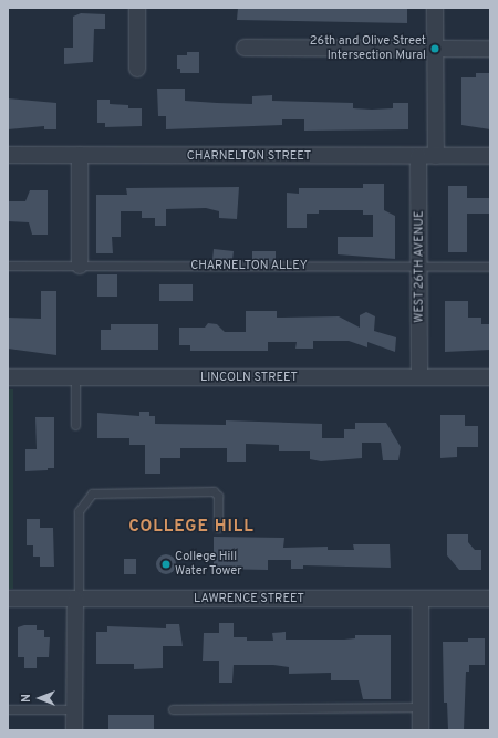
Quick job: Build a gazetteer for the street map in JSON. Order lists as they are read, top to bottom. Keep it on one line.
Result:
{"streets":{"street":["CHARNELTON STREET","WEST 26TH AVENUE","LINCOLN STREET","LAWRENCE STREET"],"lane":["CHARNELTON ALLEY"]},"crossings":[["CHARNELTON STREET","WEST 26TH AVENUE"],["CHARNELTON ALLEY","WEST 26TH AVENUE"],["WEST 26TH AVENUE","LINCOLN STREET"]],"districts":["COLLEGE HILL"],"places":["26th and Olive Street Intersection Mural","College Hill Water Tower"],"north":"left"}
